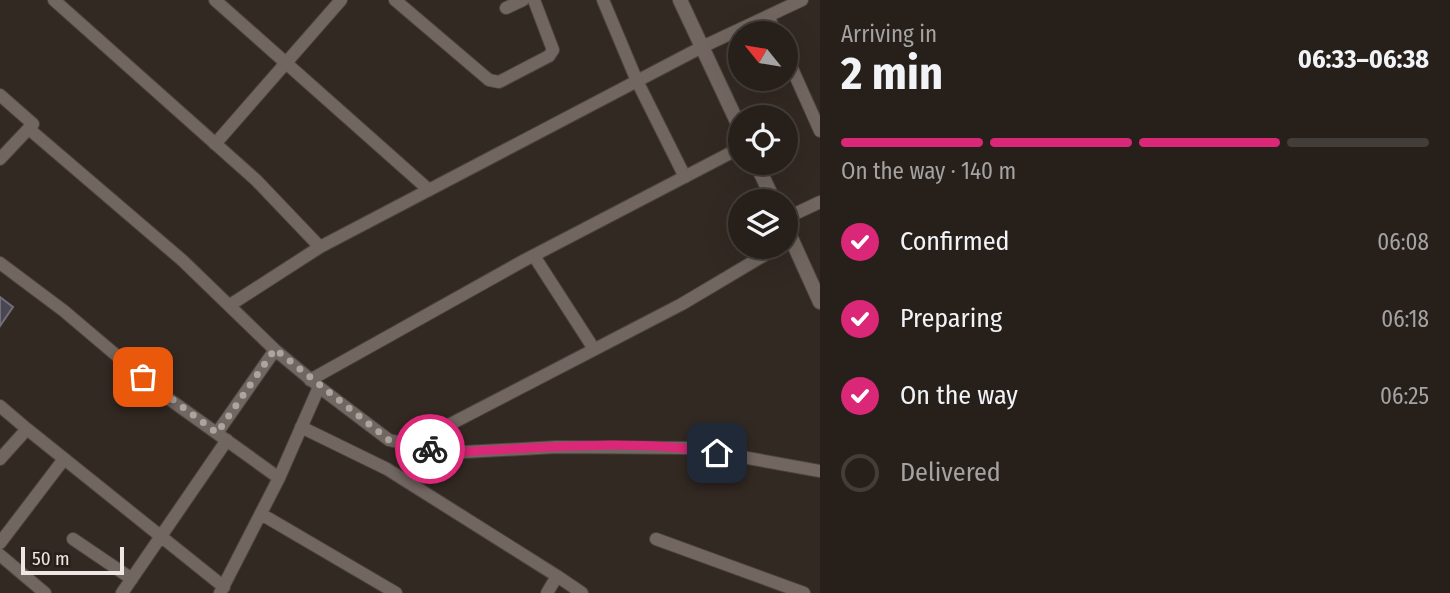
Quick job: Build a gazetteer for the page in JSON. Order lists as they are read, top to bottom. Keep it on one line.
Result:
{"scale_bar":"50 m","north":"top left","page":{"heading":["2 min","Arriving in","06:33–06:38"],"bar":"On the way · 140 m","list":[["Confirmed","06:08"],["Preparing","06:18"],["On the way","06:25"],"Delivered"],"scale":"50 m"}}
